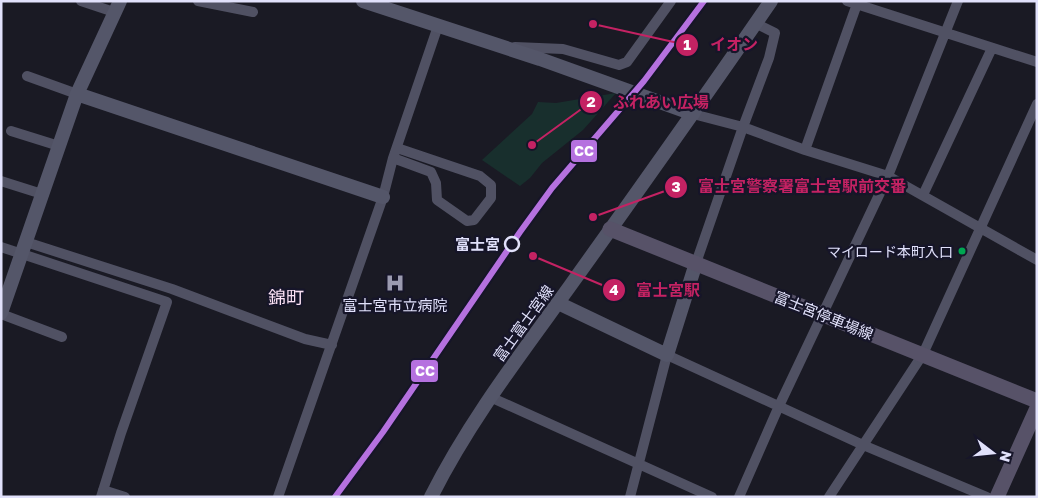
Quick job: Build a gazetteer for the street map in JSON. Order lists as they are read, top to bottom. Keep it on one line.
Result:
{"streets":{"main road":["富士宮停車場線"],"street":["富士富士宮線"]},"crossings":[["富士宮停車場線","富士富士宮線"]],"districts":["錦町"],"places":{"other":["イオン","ふれあい広場","富士宮警察署富士宮駅前交番","富士宮","マイロード本町入口","富士宮駅"],"hospital":["富士宮市立病院"]},"lines":["transit line CC"],"north":"right"}
